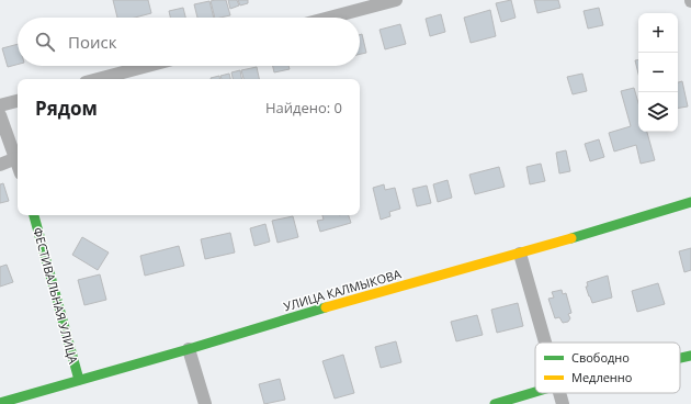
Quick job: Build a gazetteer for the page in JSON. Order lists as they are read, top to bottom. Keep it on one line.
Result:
{"streets":{"main road":["УЛИЦА КАЛМЫКОВА","ФЕСТИВАЛЬНАЯ УЛИЦА"]},"crossings":[["УЛИЦА КАЛМЫКОВА","ФЕСТИВАЛЬНАЯ УЛИЦА"]],"legend":["Свободно","Медленно"],"page":{"map_buttons":["+","−"],"search":"Поиск","heading":["Рядом","Найдено: 0"]}}
